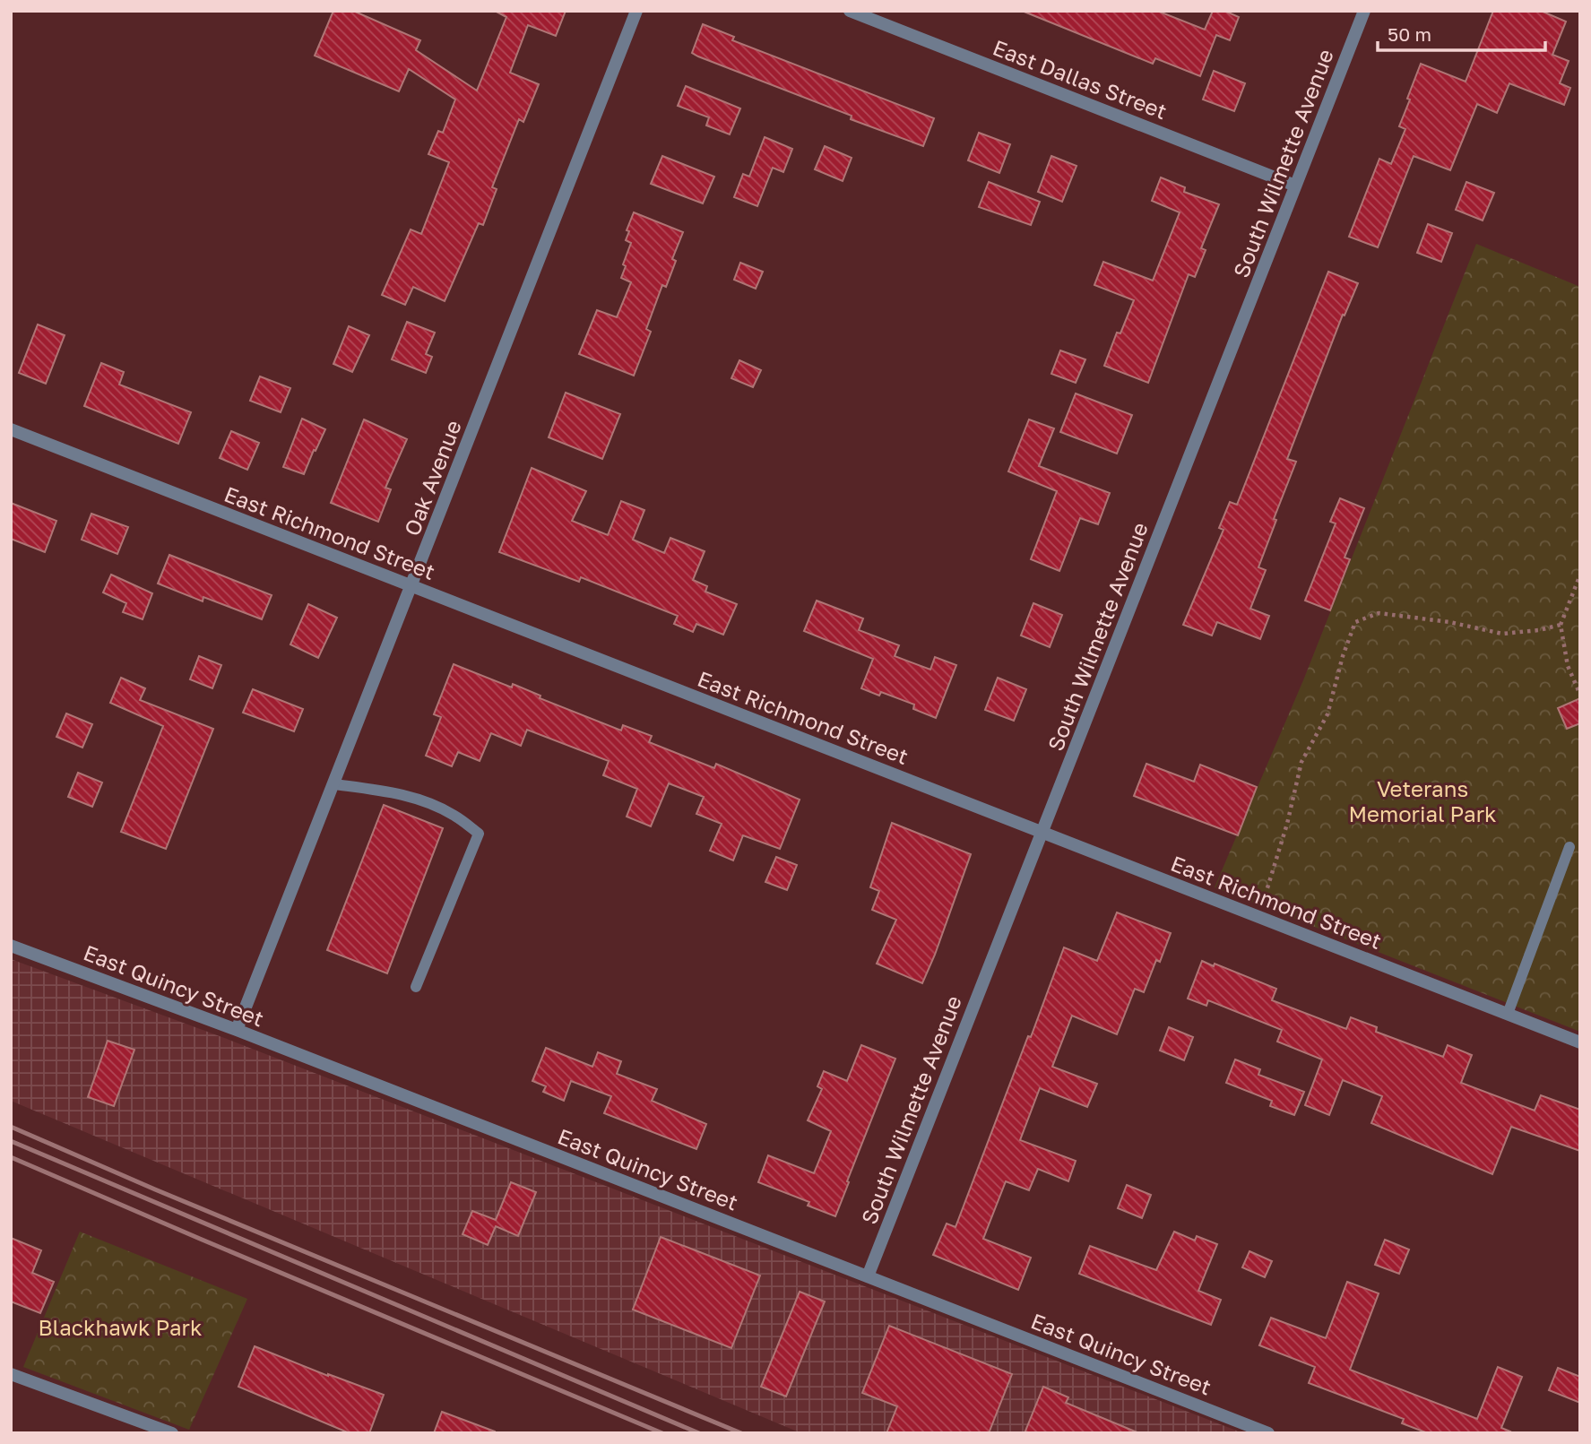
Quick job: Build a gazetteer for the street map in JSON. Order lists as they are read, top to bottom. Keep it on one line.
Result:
{"streets":{"street":["East Dallas Street","South Wilmette Avenue","Oak Avenue","East Richmond Street","East Quincy Street"]},"crossings":[["East Dallas Street","South Wilmette Avenue"],["South Wilmette Avenue","East Richmond Street"],["South Wilmette Avenue","East Quincy Street"],["Oak Avenue","East Richmond Street"],["Oak Avenue","East Quincy Street"]],"parks":["Veterans Memorial Park","Blackhawk Park"],"scale_bar":"50 m"}
